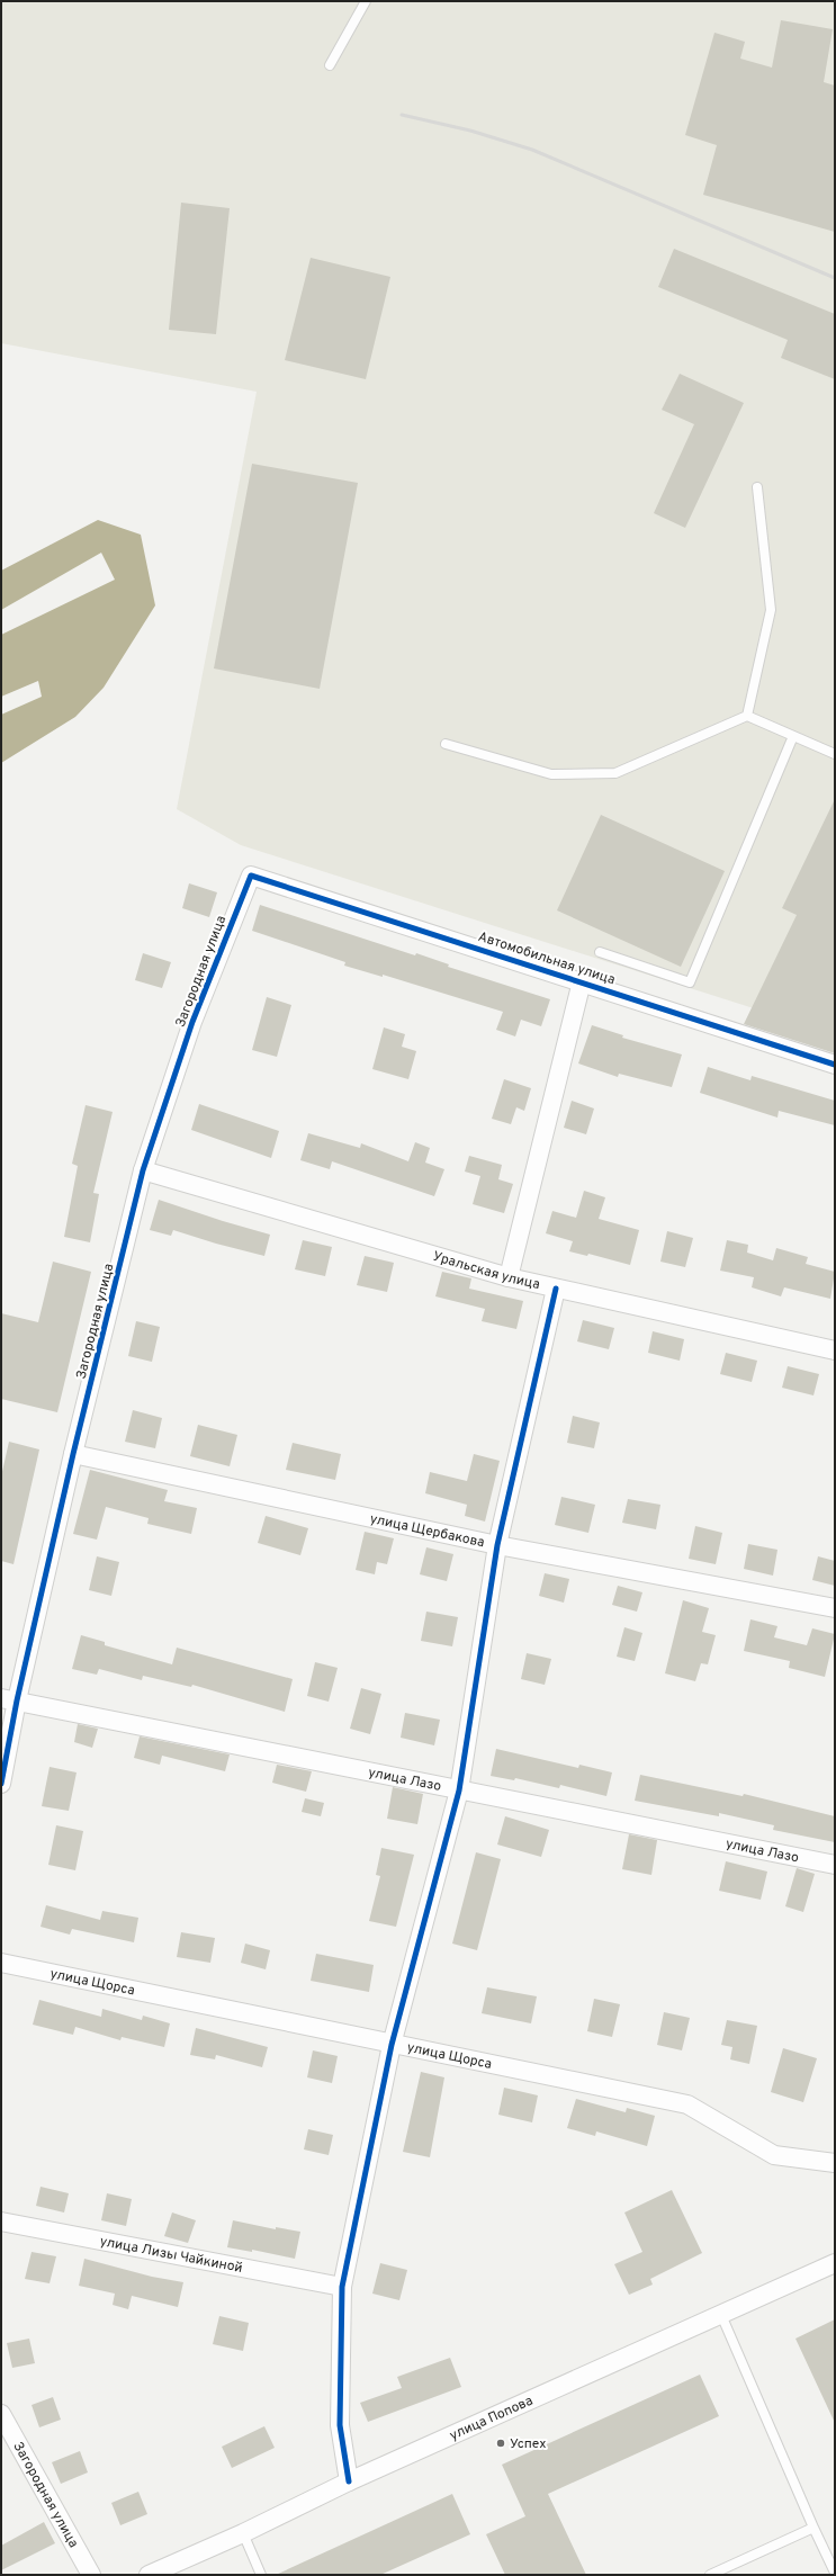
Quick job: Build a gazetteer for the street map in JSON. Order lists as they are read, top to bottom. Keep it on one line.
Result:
{"streets":{"street":["Автомобильная улица","Загородная улица","Уральская улица","улица Щербакова","улица Лазо","улица Щорса","улица Лизы Чайкиной","улица Попова"]},"crossings":[["Автомобильная улица","Загородная улица"],["Загородная улица","Уральская улица"],["Загородная улица","улица Щербакова"],["Загородная улица","улица Лазо"]],"places":["Успех"]}
